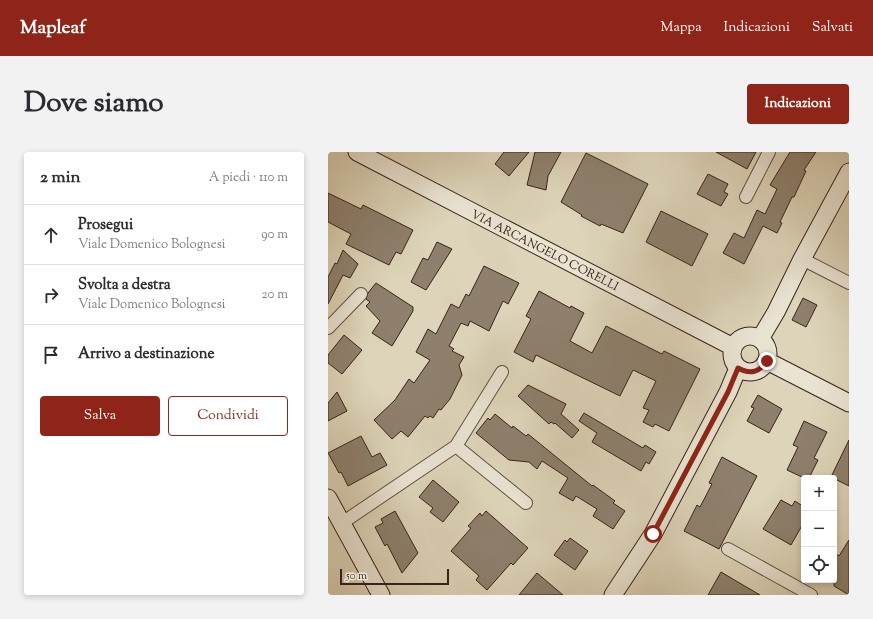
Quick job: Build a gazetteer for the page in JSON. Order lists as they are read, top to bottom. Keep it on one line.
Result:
{"streets":{"street":["VIA ARCANGELO CORELLI"]},"scale_bar":"50 m","page":{"header":"Mapleaf","nav":["Mappa","Indicazioni","Salvati"],"title":"Dove siamo","buttons":["Indicazioni",["Salva","Condividi"]],"heading":["2 min","A piedi · 110 m"],"list":[["Prosegui","Viale Domenico Bolognesi","90 m"],["Svolta a destra","Viale Domenico Bolognesi","20 m"],"Arrivo a destinazione"],"map_buttons":["+","−"],"scale":"50 m"}}
